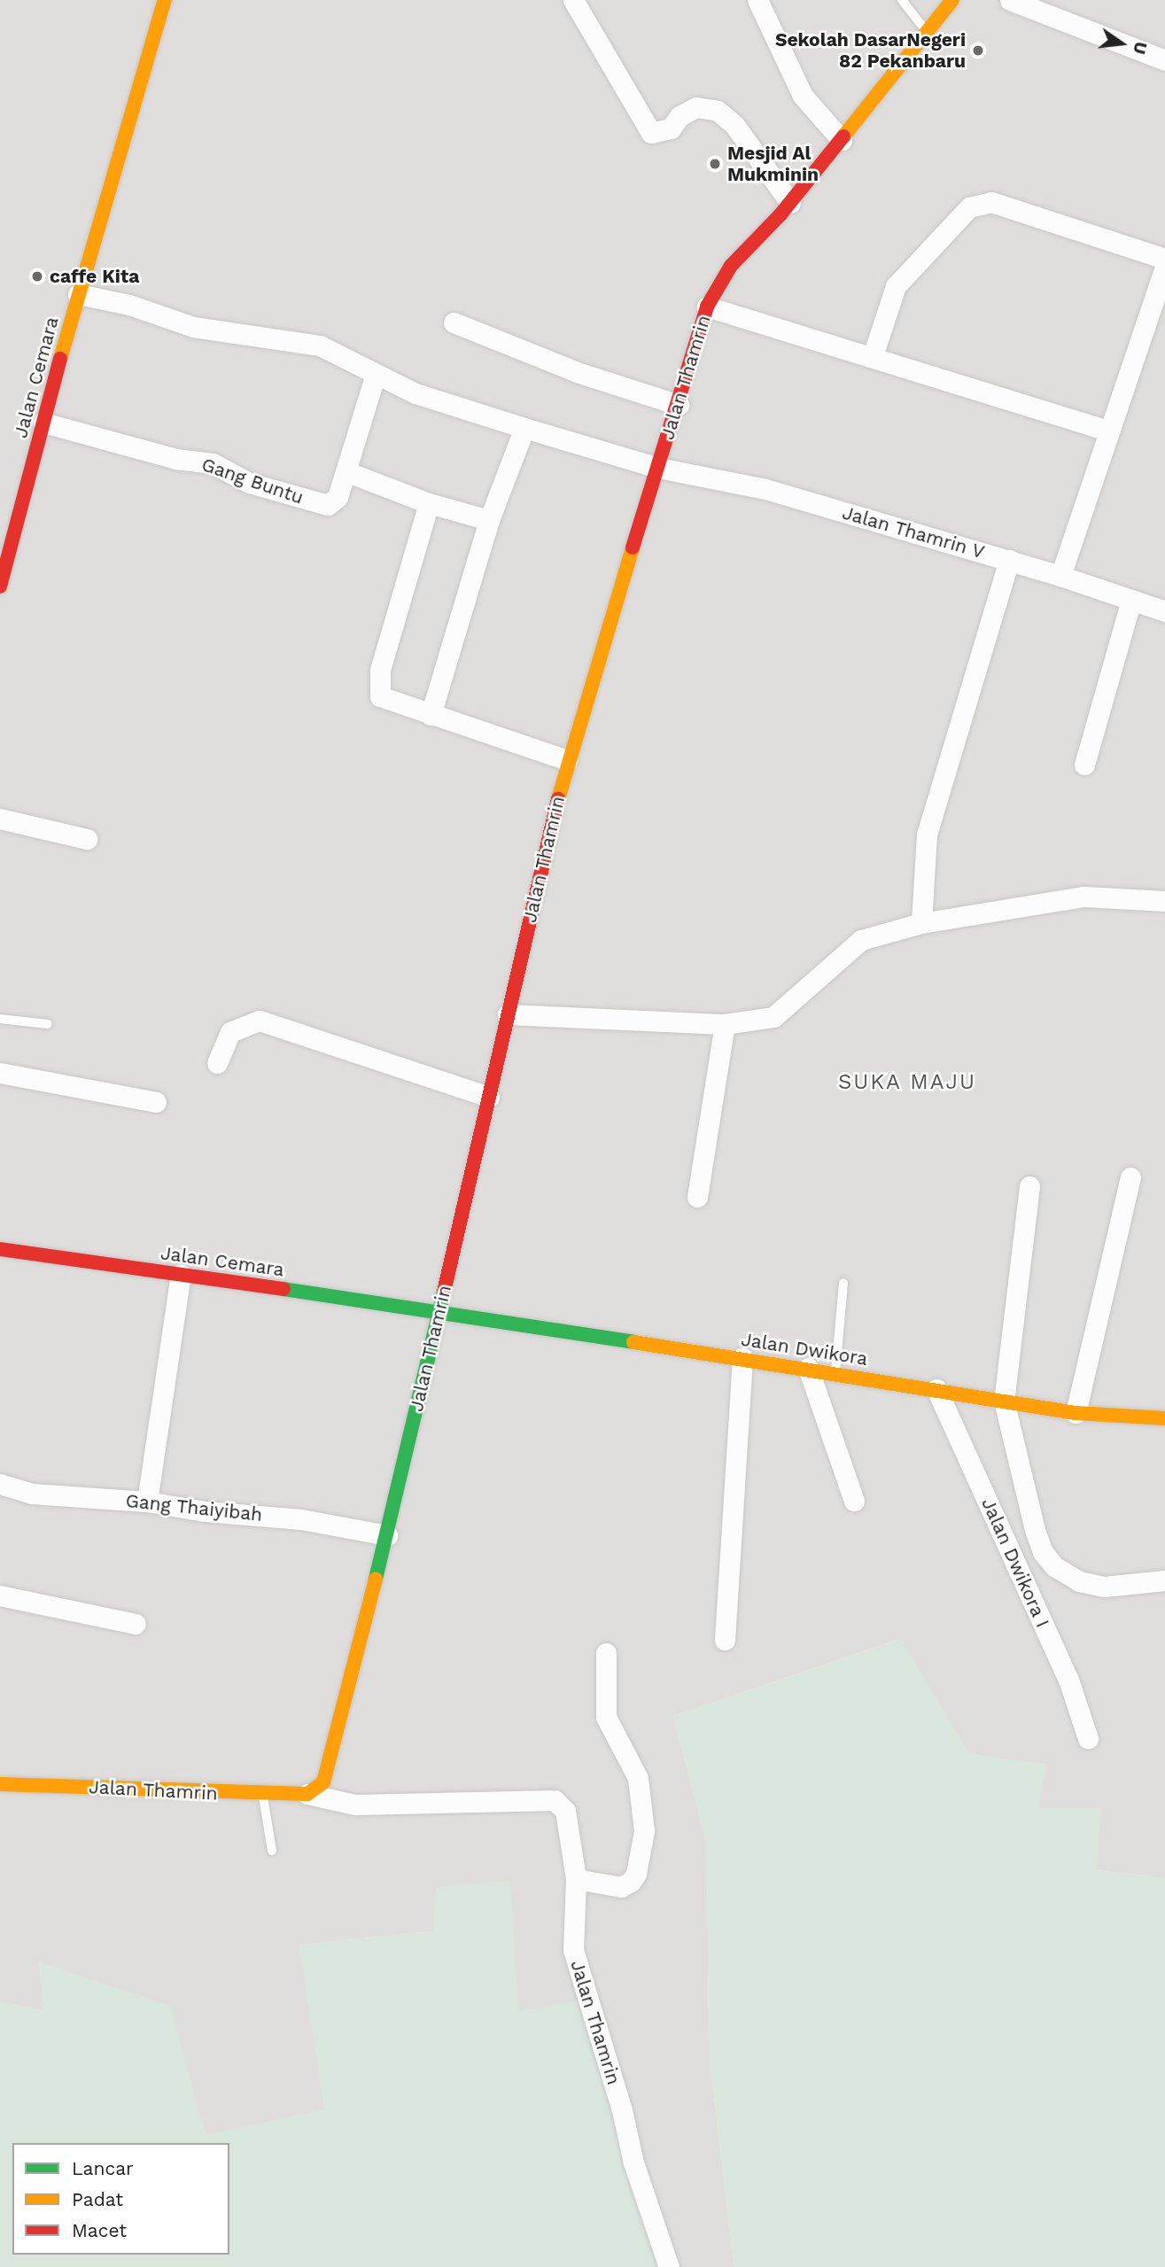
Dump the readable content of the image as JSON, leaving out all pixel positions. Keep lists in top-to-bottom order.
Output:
{
  "streets": {
    "street": [
      "Jalan Cemara",
      "Jalan Thamrin",
      "Gang Buntu",
      "Jalan Thamrin V",
      "Jalan Dwikora",
      "Gang Thaiyibah",
      "Jalan Dwikora I"
    ]
  },
  "crossings": [
    ["Jalan Cemara", "Jalan Thamrin"],
    ["Jalan Cemara", "Gang Buntu"],
    ["Jalan Cemara", "Jalan Thamrin V"],
    ["Jalan Cemara", "Jalan Dwikora"],
    ["Jalan Thamrin", "Jalan Thamrin V"],
    ["Jalan Thamrin", "Jalan Dwikora"],
    ["Jalan Thamrin", "Gang Thaiyibah"],
    ["Gang Buntu", "Jalan Thamrin V"],
    ["Jalan Dwikora", "Jalan Dwikora I"]
  ],
  "districts": ["SUKA MAJU"],
  "places": ["Sekolah DasarNegeri 82 Pekanbaru", "Mesjid Al Mukminin", "caffe Kita"],
  "legend": ["Lancar", "Padat", "Macet"],
  "north": "right"
}
